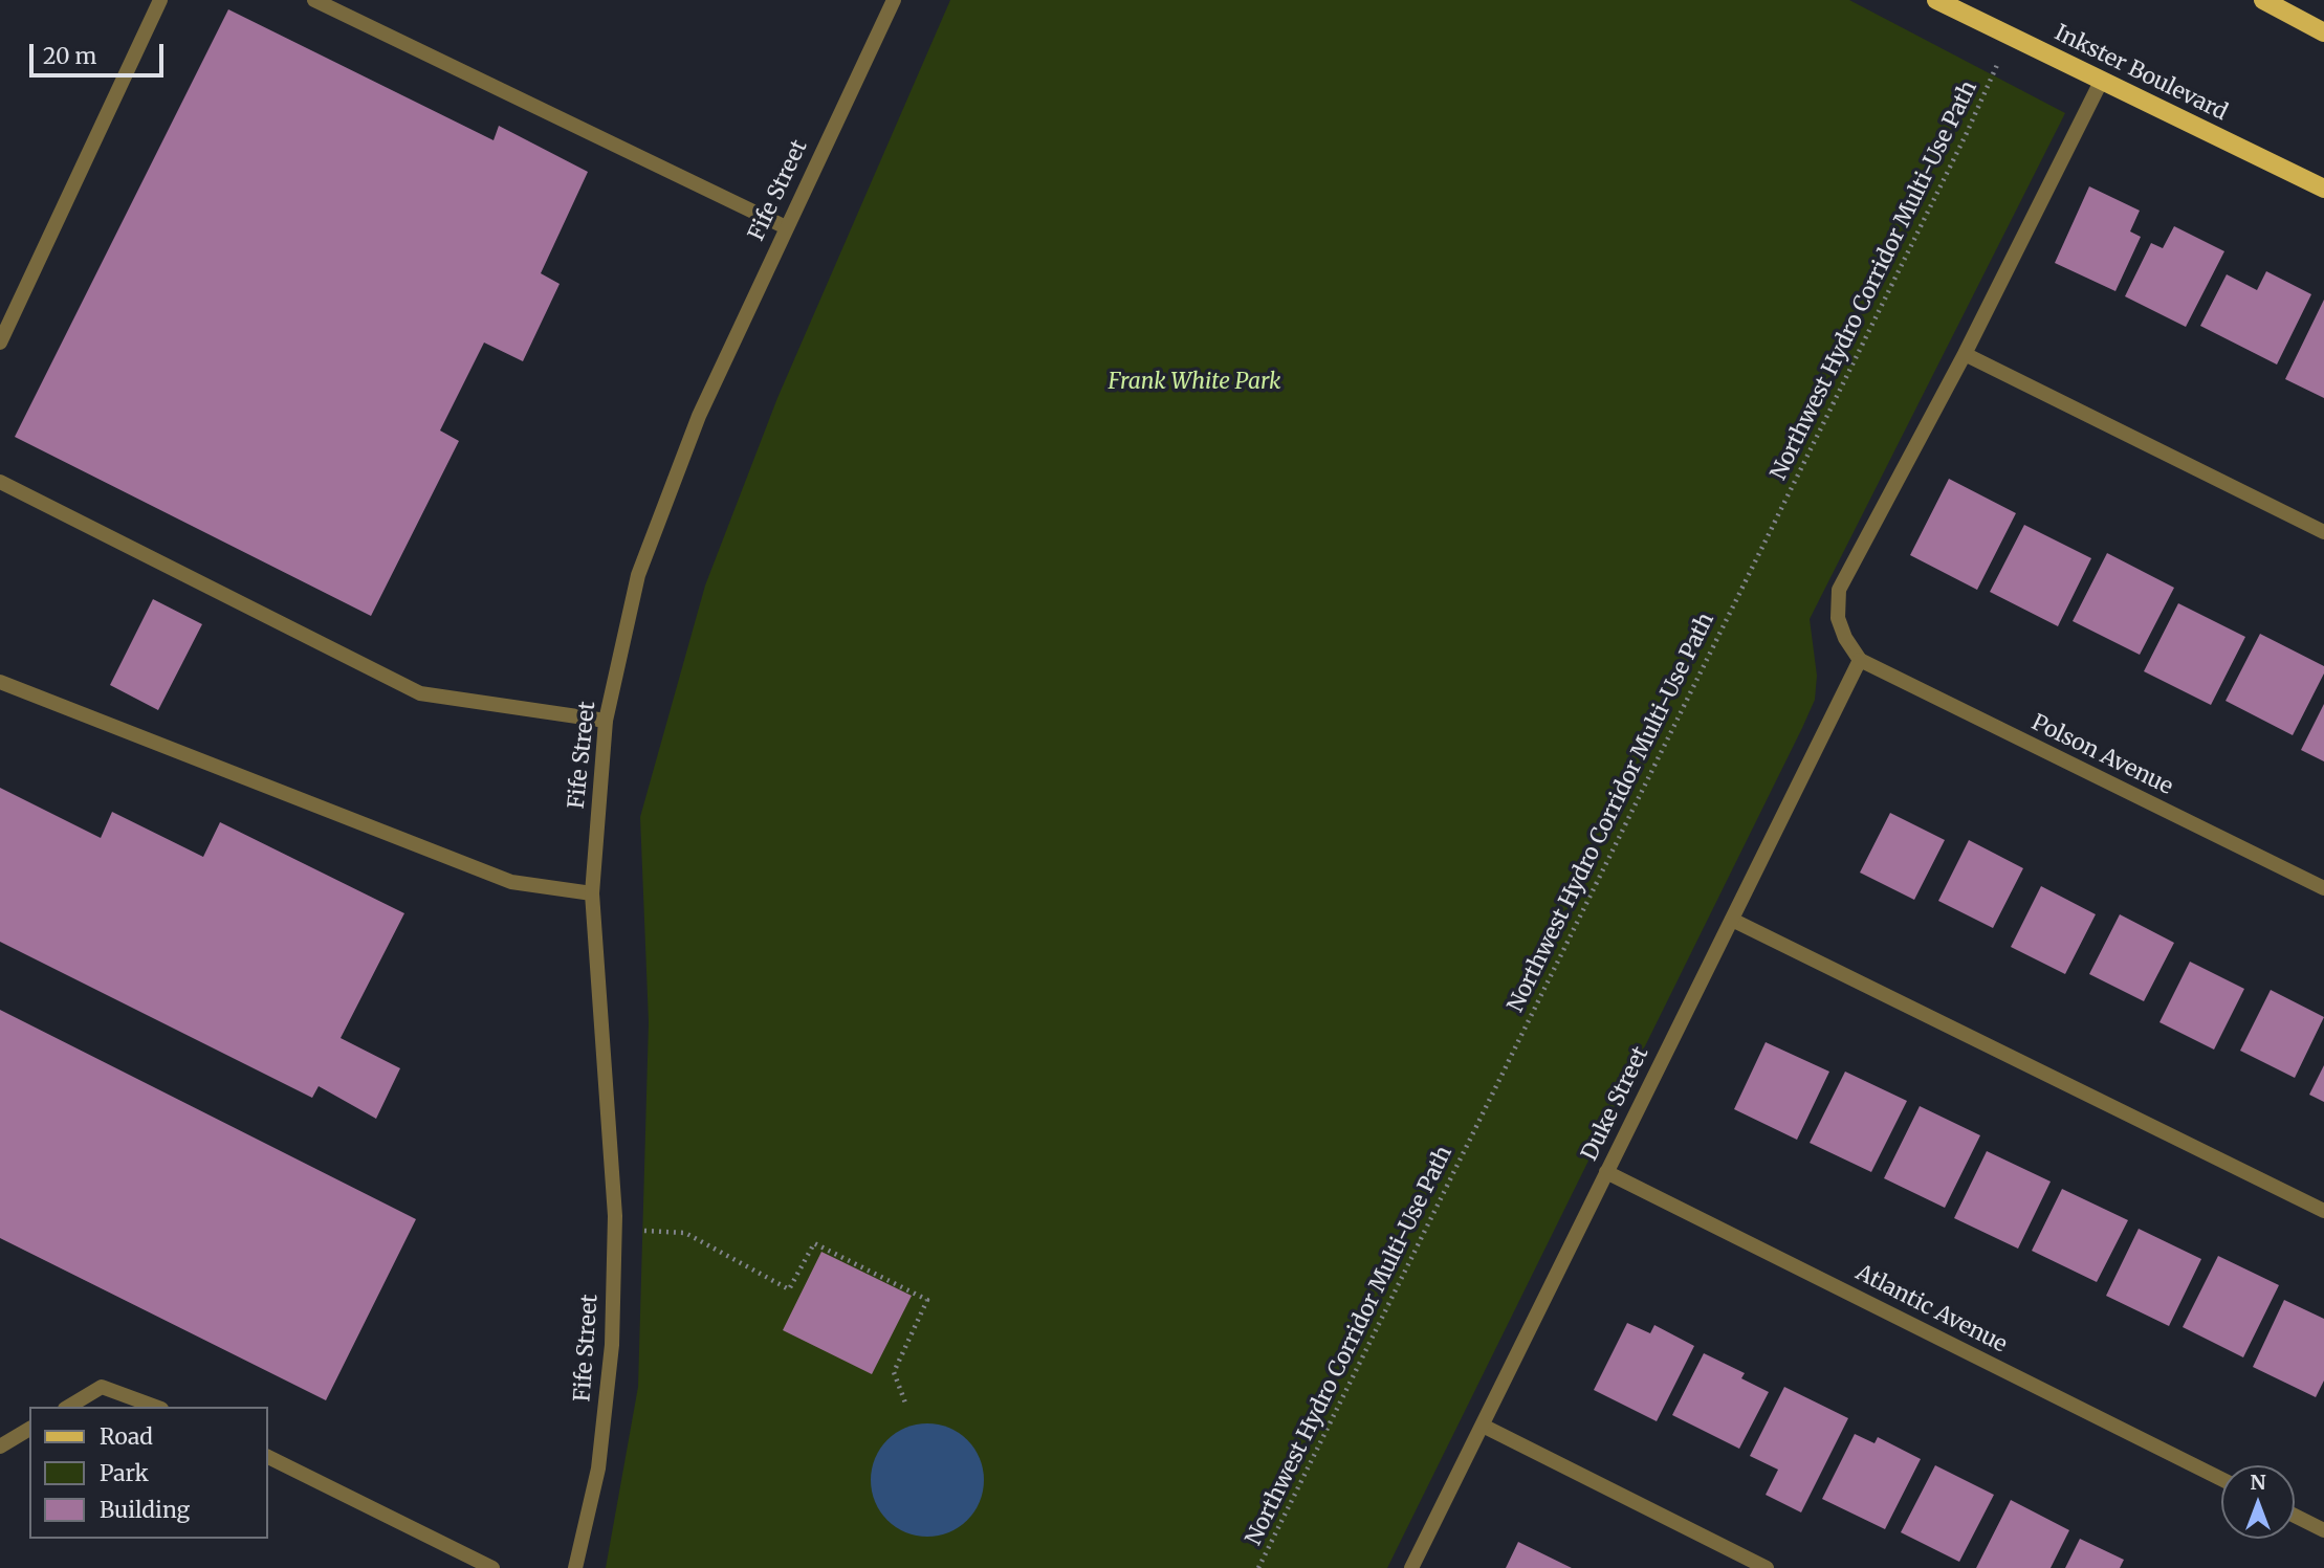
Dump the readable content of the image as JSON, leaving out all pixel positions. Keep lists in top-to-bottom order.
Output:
{
  "streets": {
    "main road": ["Inkster Boulevard"],
    "street": [
      "Fife Street",
      "Polson Avenue",
      "Duke Street",
      "Atlantic Avenue"
    ],
    "path": ["Northwest Hydro Corridor Multi-Use Path"]
  },
  "crossings": [
    ["Polson Avenue", "Duke Street"],
    ["Duke Street", "Atlantic Avenue"]
  ],
  "parks": ["Frank White Park"],
  "legend": ["Road", "Park", "Building"],
  "scale_bar": "20 m",
  "north": "top"
}
